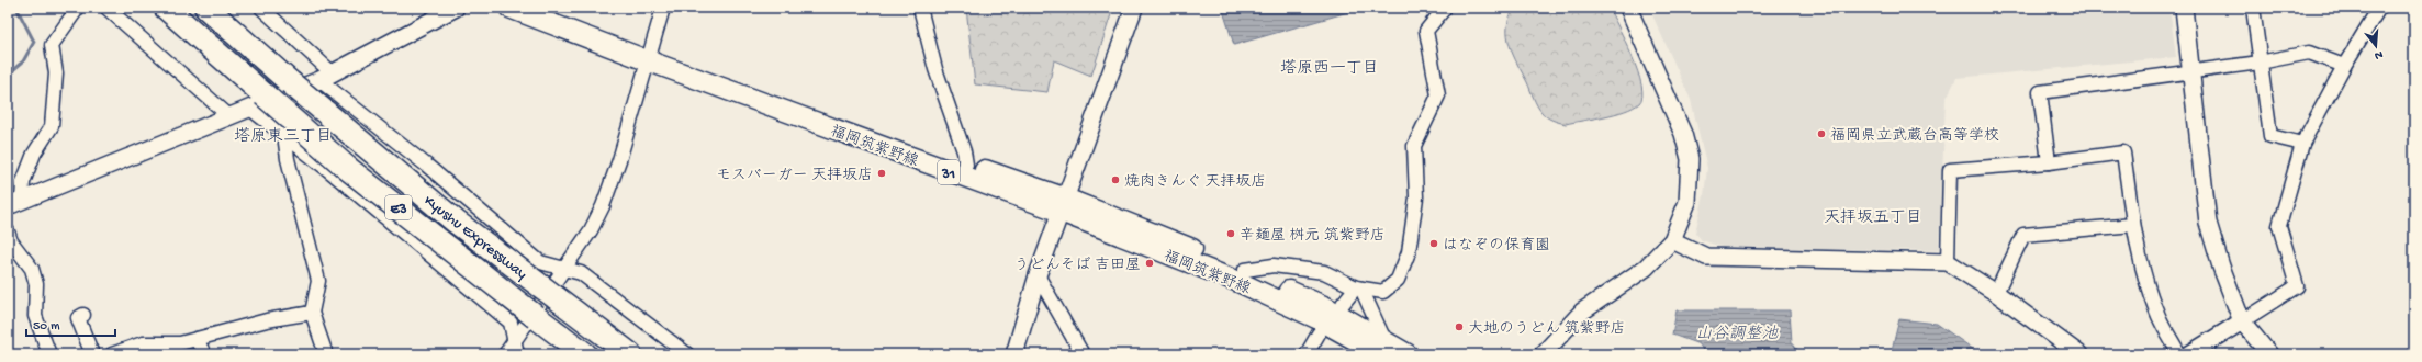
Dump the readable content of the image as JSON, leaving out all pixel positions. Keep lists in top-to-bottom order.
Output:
{
  "streets": {
    "highway": ["E3", "Kyushu Expressway"],
    "main road": ["福岡筑紫野線", "31"]
  },
  "districts": ["塔原西一丁目", "塔原東三丁目", "天拝坂五丁目"],
  "water": ["山谷調整池"],
  "places": [
    "福岡県立武蔵台高等学校",
    "モスバーガー 天拝坂店",
    "焼肉きんぐ 天拝坂店",
    "辛麺屋 桝元 筑紫野店",
    "はなぞの保育園",
    "うどんそば 吉田屋",
    "大地のうどん 筑紫野店"
  ],
  "scale_bar": "50 m",
  "north": "bottom"
}
